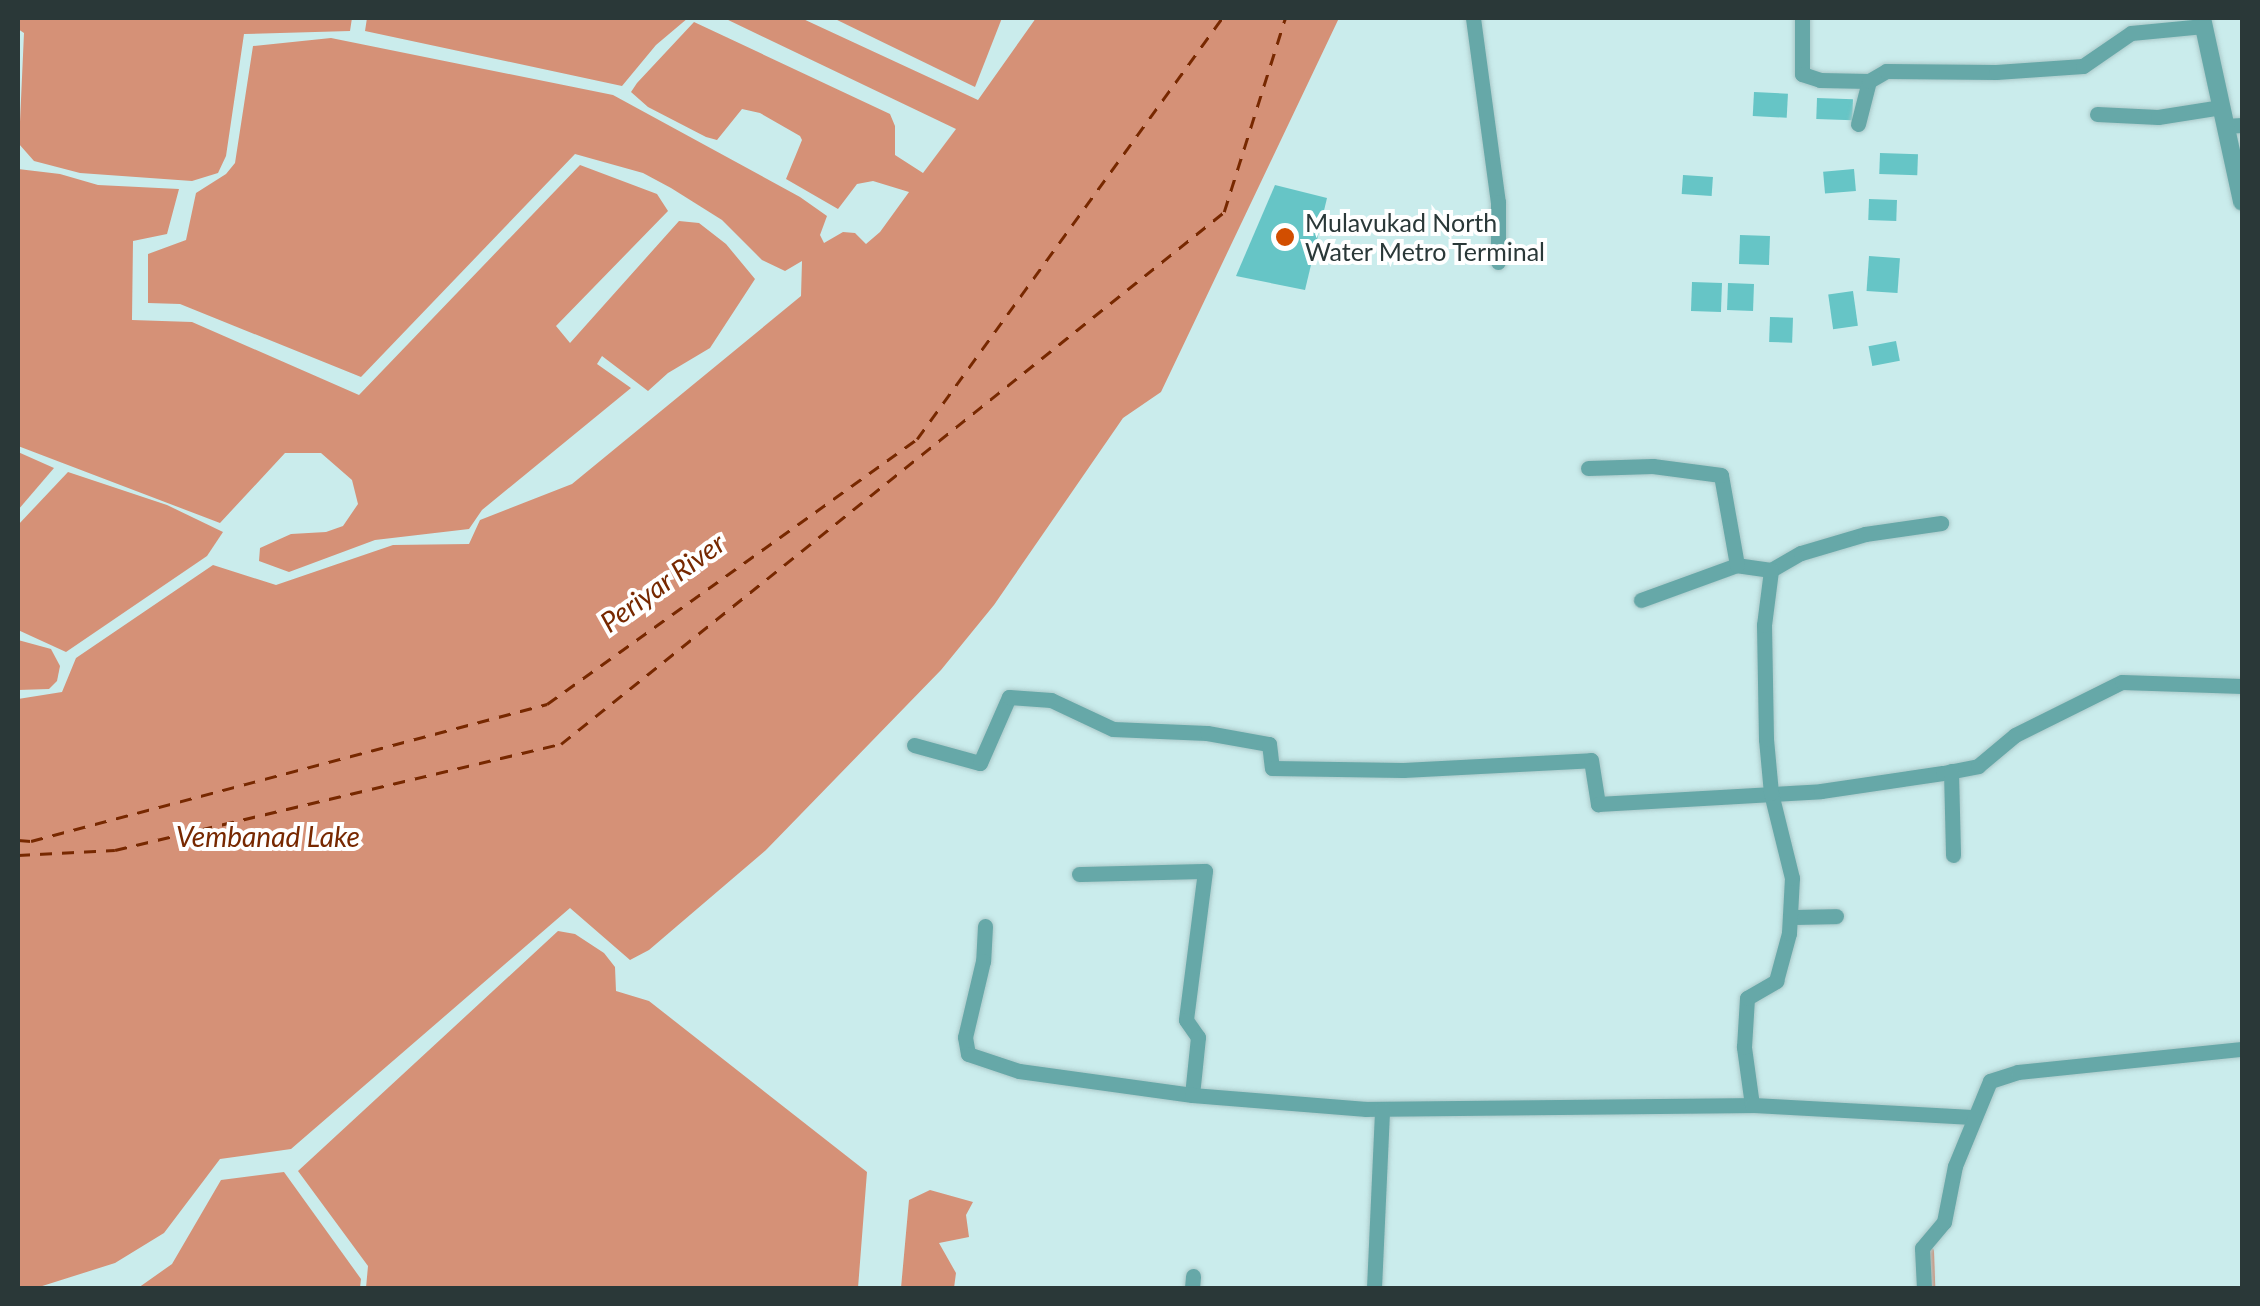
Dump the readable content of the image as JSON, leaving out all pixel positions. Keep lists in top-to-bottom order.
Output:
{
  "water": ["Periyar River", "Vembanad Lake"],
  "places": ["Mulavukad North Water Metro Terminal"]
}
